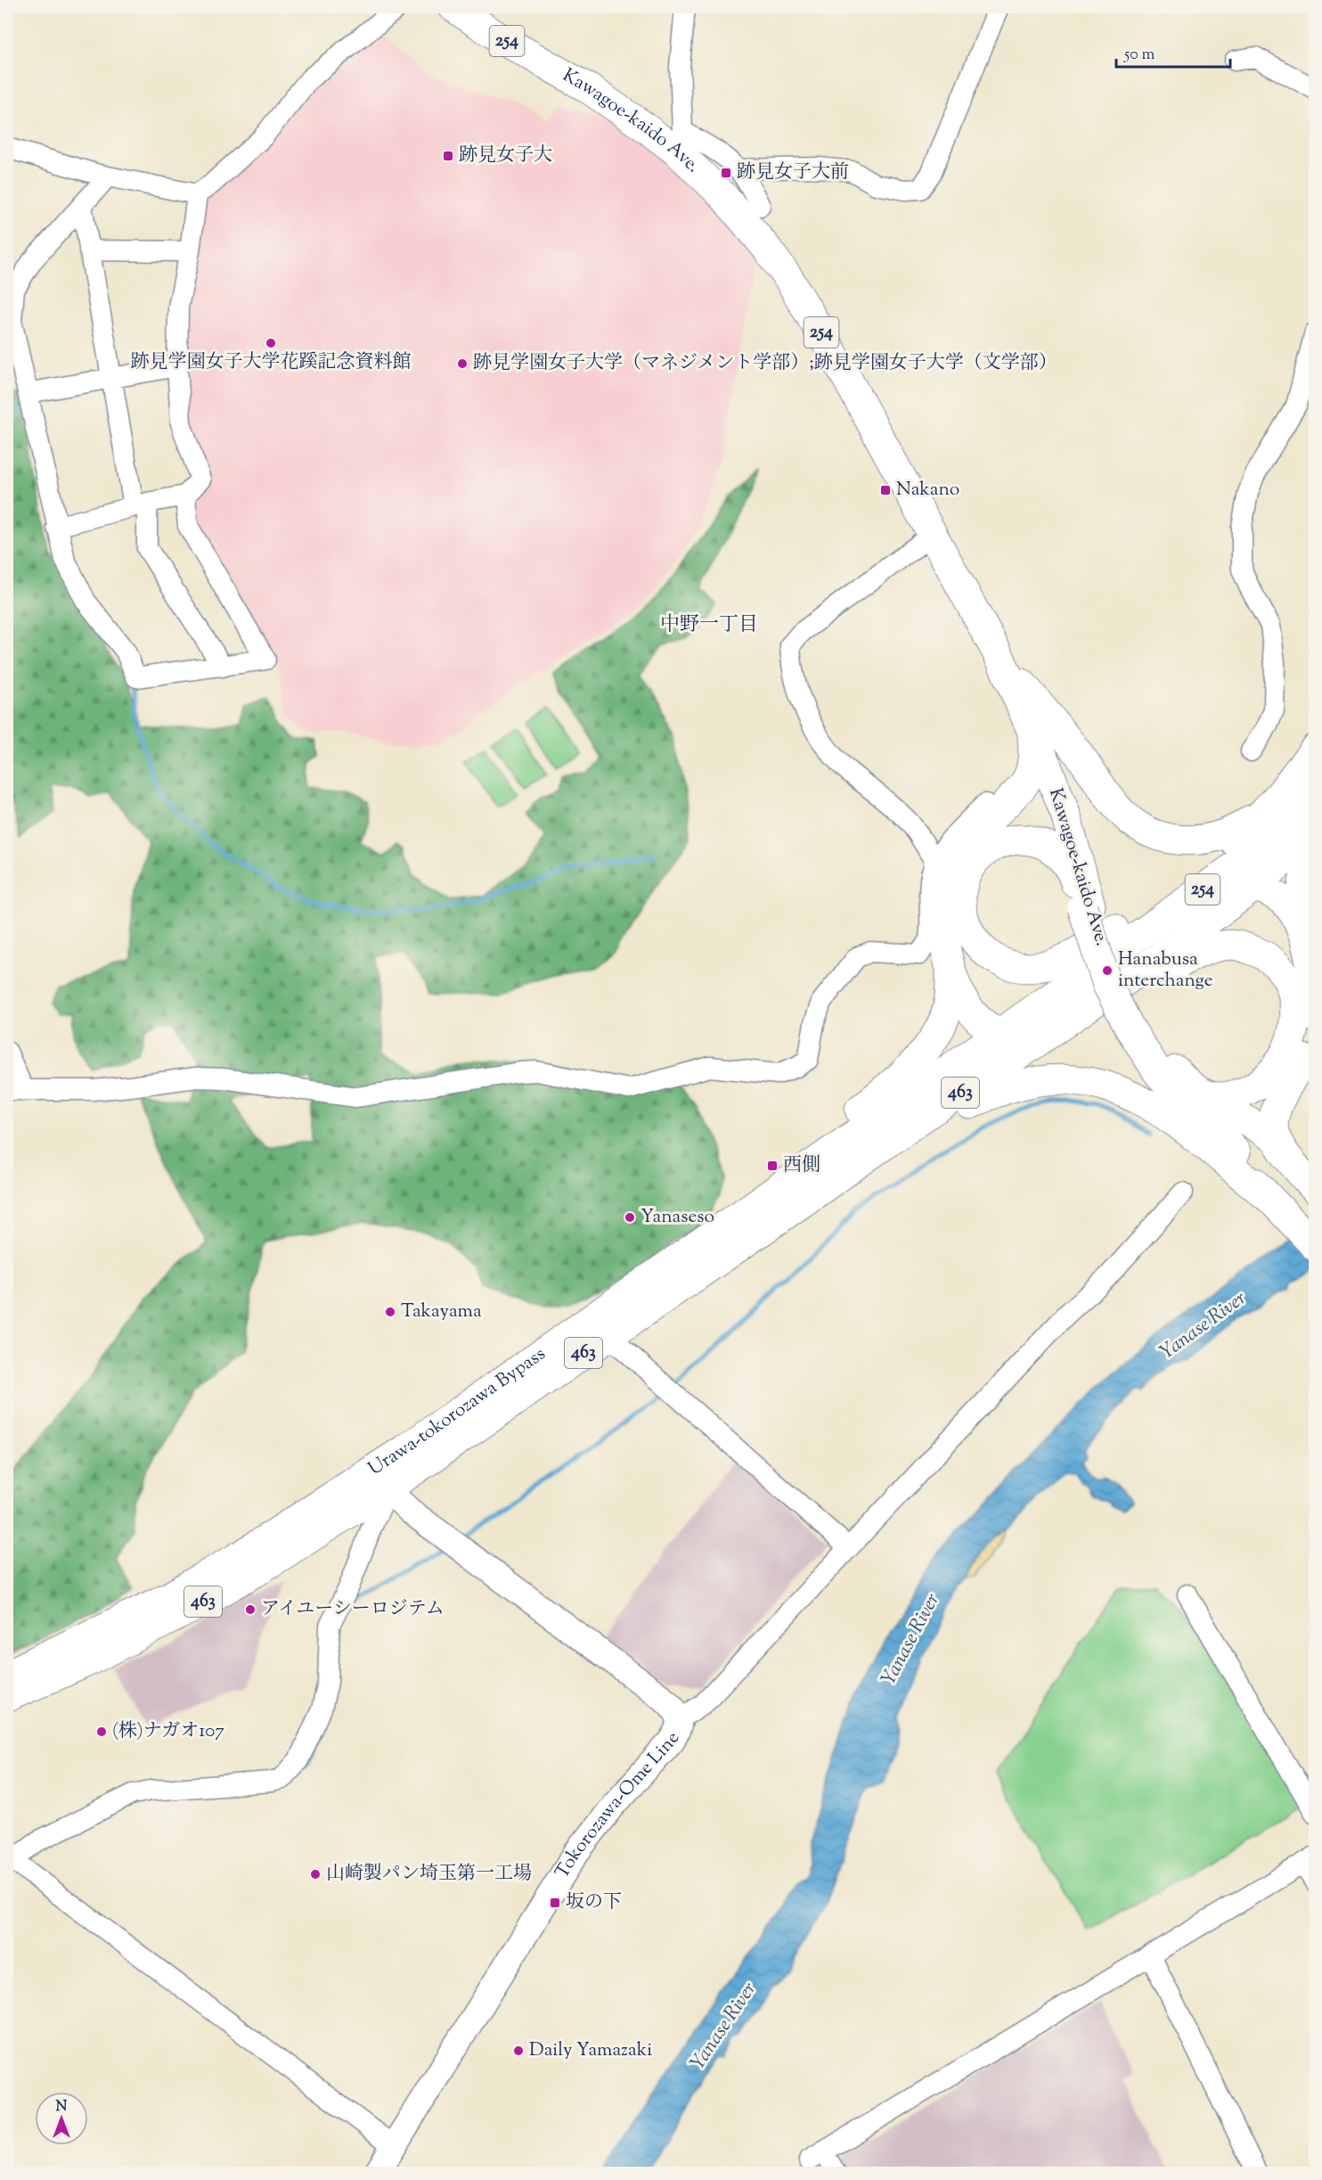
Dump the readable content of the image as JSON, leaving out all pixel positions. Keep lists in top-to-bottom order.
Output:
{
  "streets": {
    "highway": [
      "254",
      "Kawagoe-kaido Ave.",
      "463",
      "Urawa-tokorozawa Bypass"
    ],
    "main road": ["Tokorozawa-Ome Line"]
  },
  "crossings": [
    ["254", "Kawagoe-kaido Ave."],
    ["Urawa-tokorozawa Bypass", "Tokorozawa-Ome Line"]
  ],
  "districts": ["中野一丁目"],
  "water": ["Yanase River"],
  "places": {
    "transit": [
      "跡見女子大",
      "跡見女子大前",
      "Nakano",
      "西側",
      "坂の下"
    ],
    "other": [
      "跡見学園女子大学花蹊記念資料館",
      "跡見学園女子大学（マネジメント学部）;跡見学園女子大学（文学部）",
      "Hanabusa interchange",
      "Yanaseso",
      "Takayama",
      "アイユーシーロジテム",
      "(株)ナガオ107",
      "山崎製パン埼玉第一工場",
      "Daily Yamazaki"
    ]
  },
  "scale_bar": "50 m",
  "north": "top"
}
